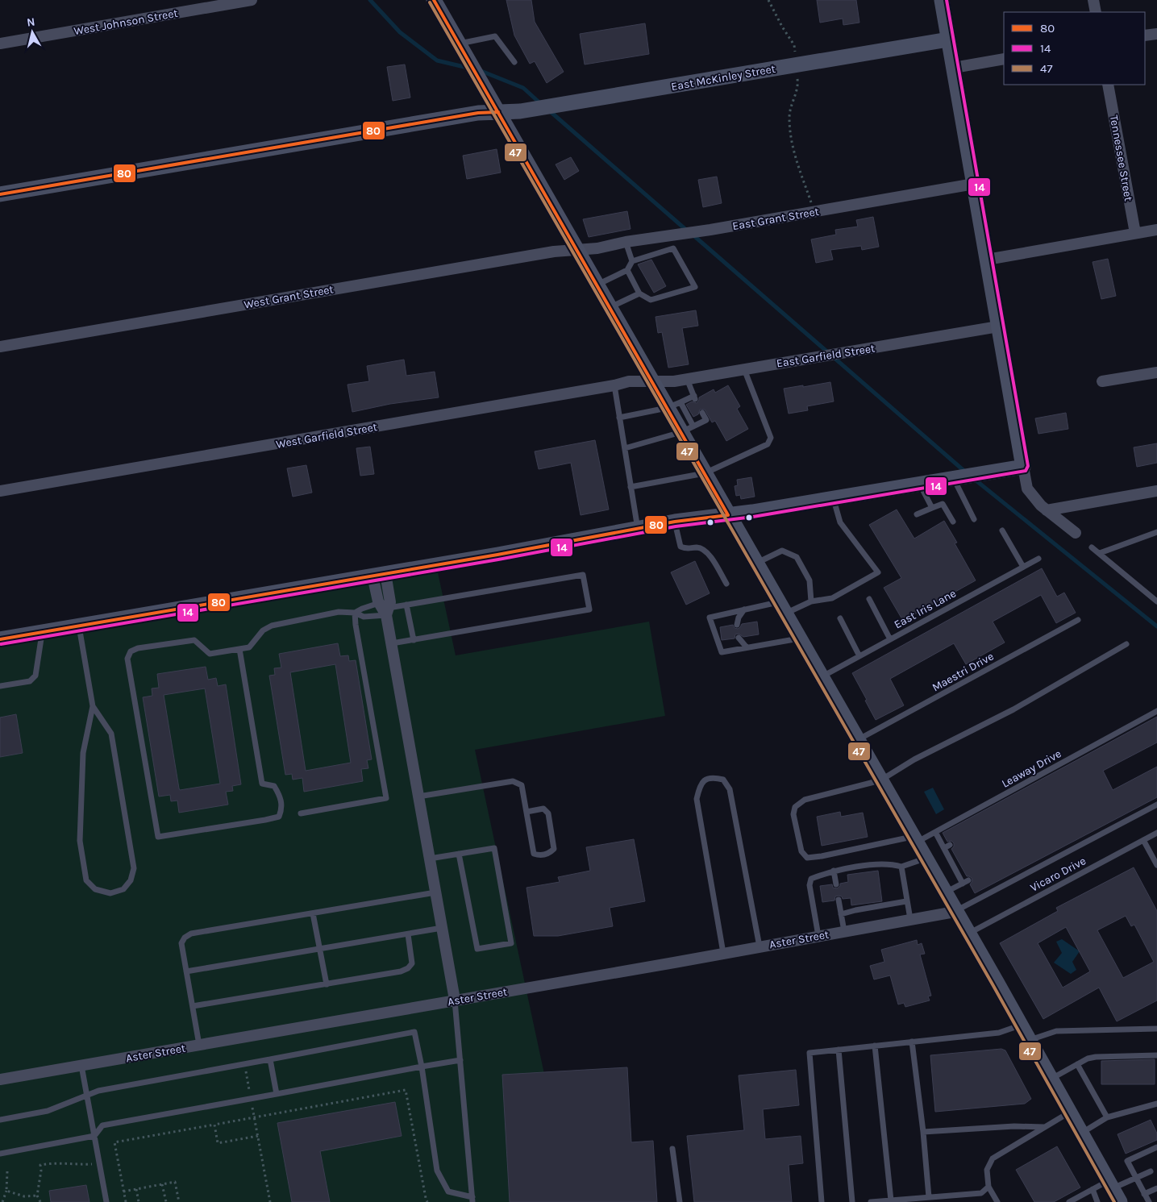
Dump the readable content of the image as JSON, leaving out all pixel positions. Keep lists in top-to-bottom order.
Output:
{
  "streets": {
    "street": [
      "West Johnson Street",
      "East McKinley Street",
      "Tennessee Street",
      "East Grant Street",
      "West Grant Street",
      "East Garfield Street",
      "West Garfield Street",
      "Aster Street"
    ],
    "lane": [
      "East Iris Lane",
      "Maestri Drive",
      "Leaway Drive",
      "Vicaro Drive"
    ]
  },
  "crossings": [
    ["East Grant Street", "West Grant Street"],
    ["East Garfield Street", "West Garfield Street"]
  ],
  "lines": ["transit line 80", "transit line 14", "transit line 47"],
  "legend": ["80", "14", "47"],
  "north": "top"
}
